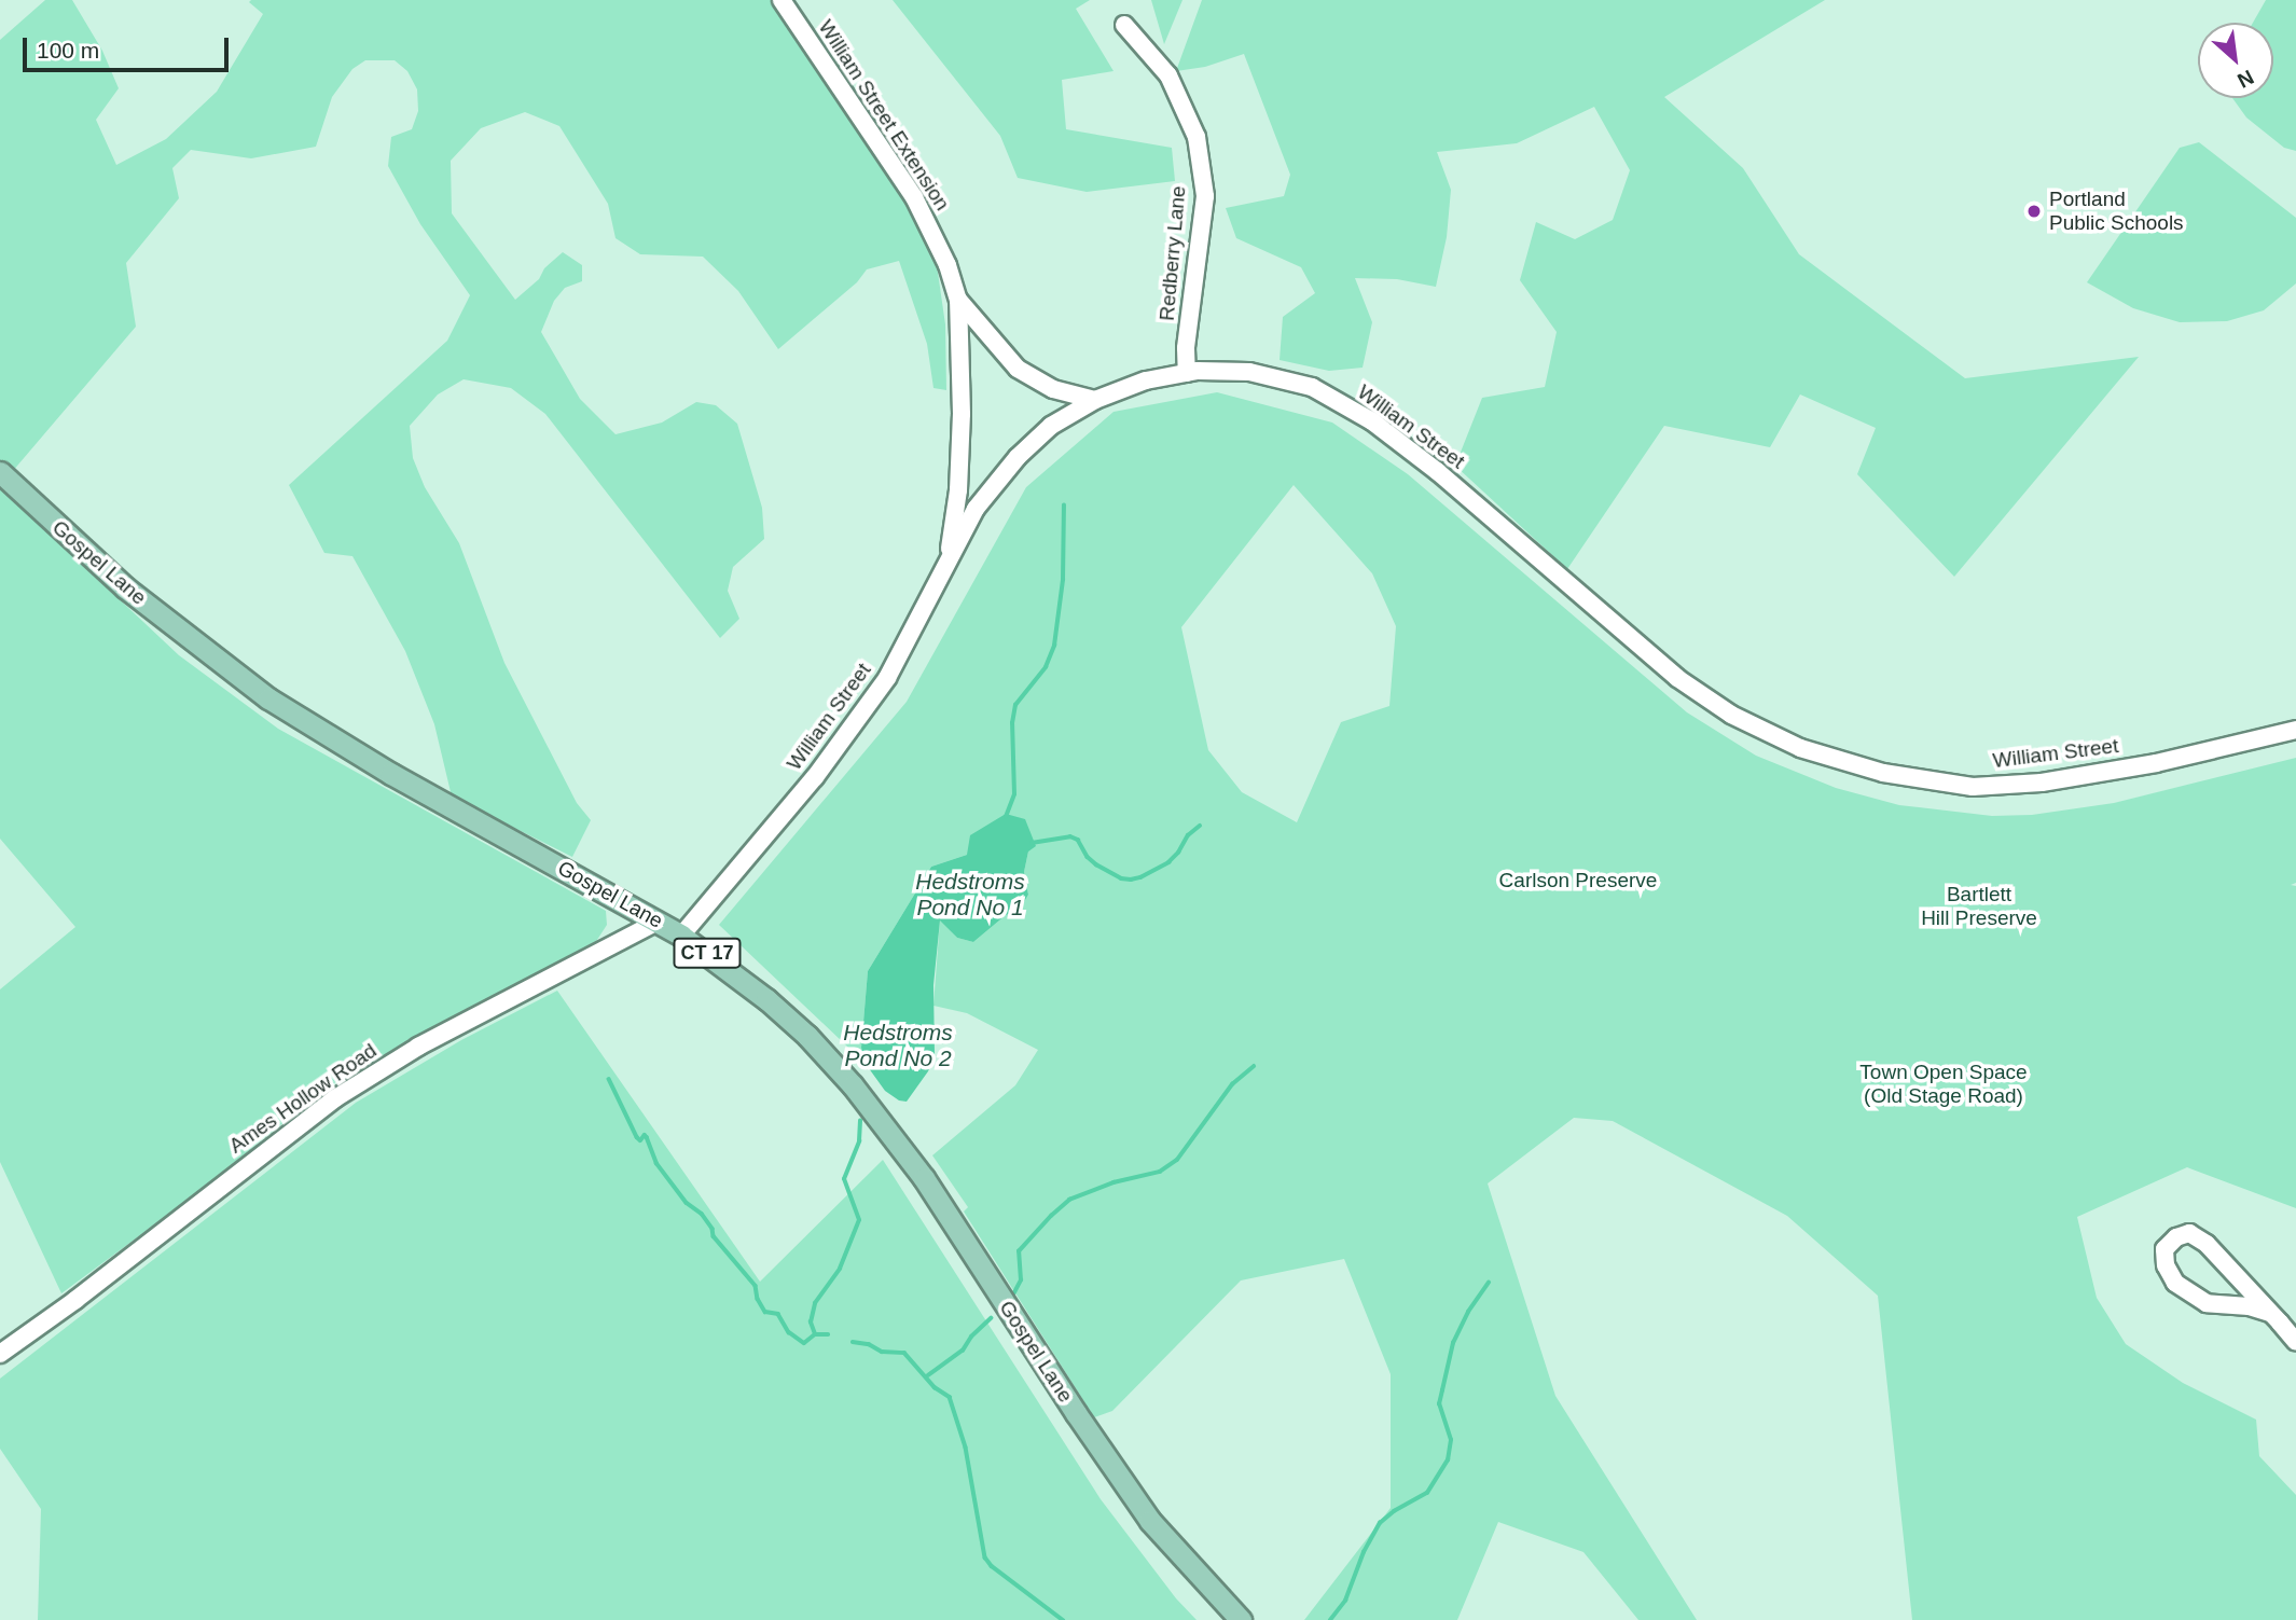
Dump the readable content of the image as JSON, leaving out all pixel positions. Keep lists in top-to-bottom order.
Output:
{
  "streets": {
    "main road": ["Gospel Lane", "CT 17"],
    "street": [
      "William Street Extension",
      "Redberry Lane",
      "William Street",
      "Ames Hollow Road"
    ]
  },
  "crossings": [
    ["William Street Extension", "William Street"],
    ["Redberry Lane", "William Street"],
    ["William Street", "Gospel Lane"],
    ["Gospel Lane", "Ames Hollow Road"]
  ],
  "water": ["Hedstroms Pond No 1", "Hedstroms Pond No 2"],
  "parks": ["Carlson Preserve", "Bartlett Hill Preserve", "Town Open Space (Old Stage Road)"],
  "places": ["Portland Public Schools"],
  "scale_bar": "100 m",
  "north": "bottom right"
}
